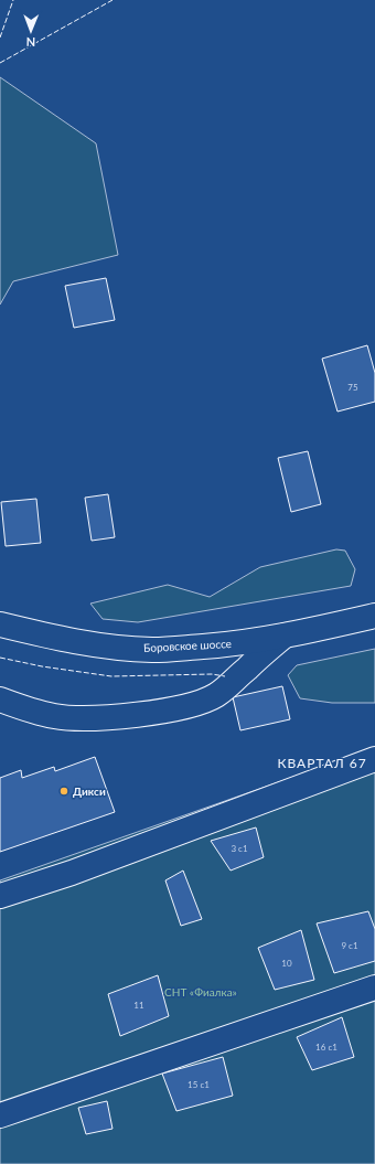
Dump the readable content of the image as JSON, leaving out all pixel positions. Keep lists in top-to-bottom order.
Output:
{
  "streets": {
    "street": ["Боровское шоссе"]
  },
  "districts": ["КВАРТАЛ 67"],
  "parks": ["СНТ «Фиалка»"],
  "places": ["Дикси"],
  "house_numbers": [
    "75",
    "3 с1",
    "9 с1",
    "10",
    "11",
    "16 с1",
    "15 с1"
  ],
  "north": "bottom"
}
